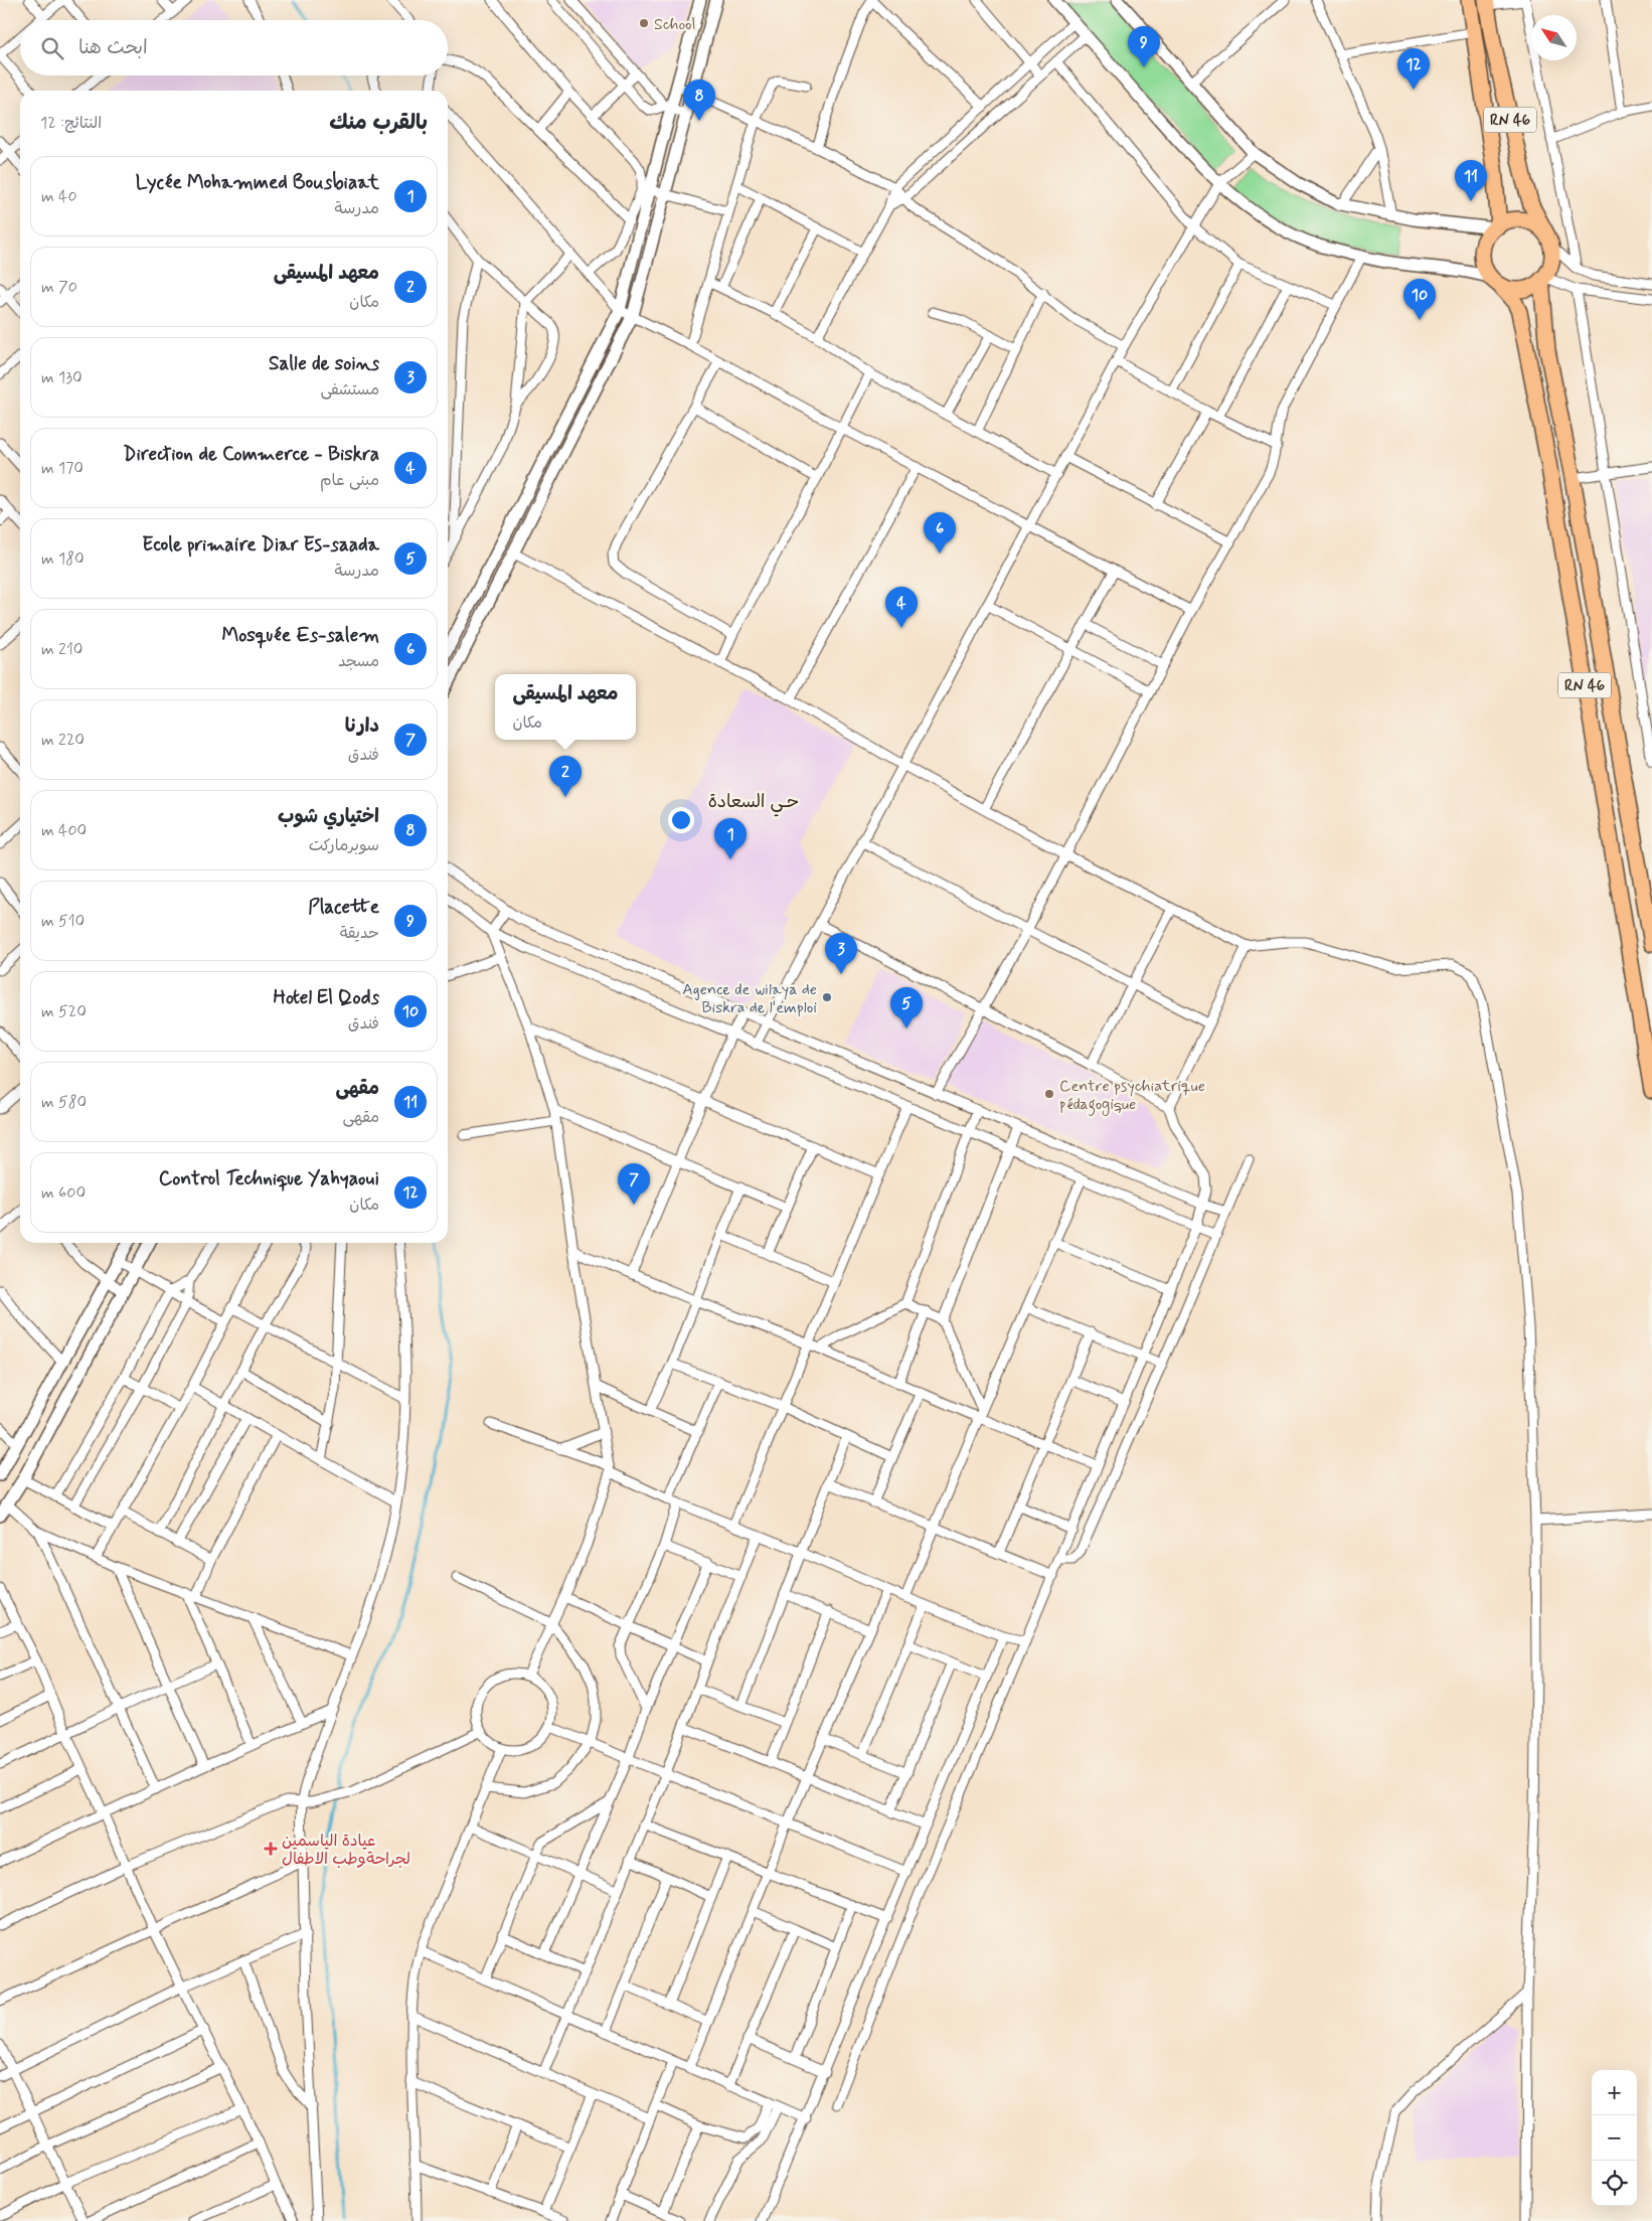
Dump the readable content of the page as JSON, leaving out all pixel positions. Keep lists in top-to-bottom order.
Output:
{
  "streets": {
    "main road": ["RN 46"]
  },
  "districts": ["حـي السعادة"],
  "places": {
    "other": ["School", "Agence de wilaya de Biskra de l'emploi", "Centre psychiatrique pédagogique"],
    "health": ["عيادة الياسمين لجراحةوطب الاطفال"]
  },
  "north": "top left",
  "page": {
    "search": "ابحث هنا",
    "pins": [
      "9",
      "12",
      "8",
      "11",
      "10",
      "6",
      "4",
      "2",
      "1",
      "3",
      "5",
      "7"
    ],
    "heading": ["بالقرب منك", "النتائج: 12"],
    "list": [
      {
        "mark": "1",
        "name": "Lycée Mohammed Bousbiaat",
        "note": "مدرسة",
        "value": "40 m"
      },
      {
        "mark": "2",
        "name": "معهد المسيقى",
        "note": "مكان",
        "value": "70 m"
      },
      {
        "mark": "3",
        "name": "Salle de soins",
        "note": "مستشفى",
        "value": "130 m"
      },
      {
        "mark": "4",
        "name": "Direction de Commerce - Biskra",
        "note": "مبنى عام",
        "value": "170 m"
      },
      {
        "mark": "5",
        "name": "Ecole primaire Diar Es-saada",
        "note": "مدرسة",
        "value": "180 m"
      },
      {
        "mark": "6",
        "name": "Mosquée Es-salem",
        "note": "مسجد",
        "value": "210 m"
      },
      {
        "mark": "7",
        "name": "دارنا",
        "note": "فندق",
        "value": "220 m"
      },
      {
        "mark": "8",
        "name": "اختياري شوب",
        "note": "سوبرماركت",
        "value": "400 m"
      },
      {
        "mark": "9",
        "name": "Placette",
        "note": "حديقة",
        "value": "510 m"
      },
      {
        "mark": "10",
        "name": "Hotel El Qods",
        "note": "فندق",
        "value": "520 m"
      },
      {
        "mark": "11",
        "name": "مقهى",
        "note": "مقهى",
        "value": "580 m"
      },
      {
        "mark": "12",
        "name": "Control Technique Yahyaoui",
        "note": "مكان",
        "value": "600 m"
      }
    ],
    "popup": ["معهد المسيقى", "مكان"],
    "map_buttons": ["+", "−"]
  }
}
